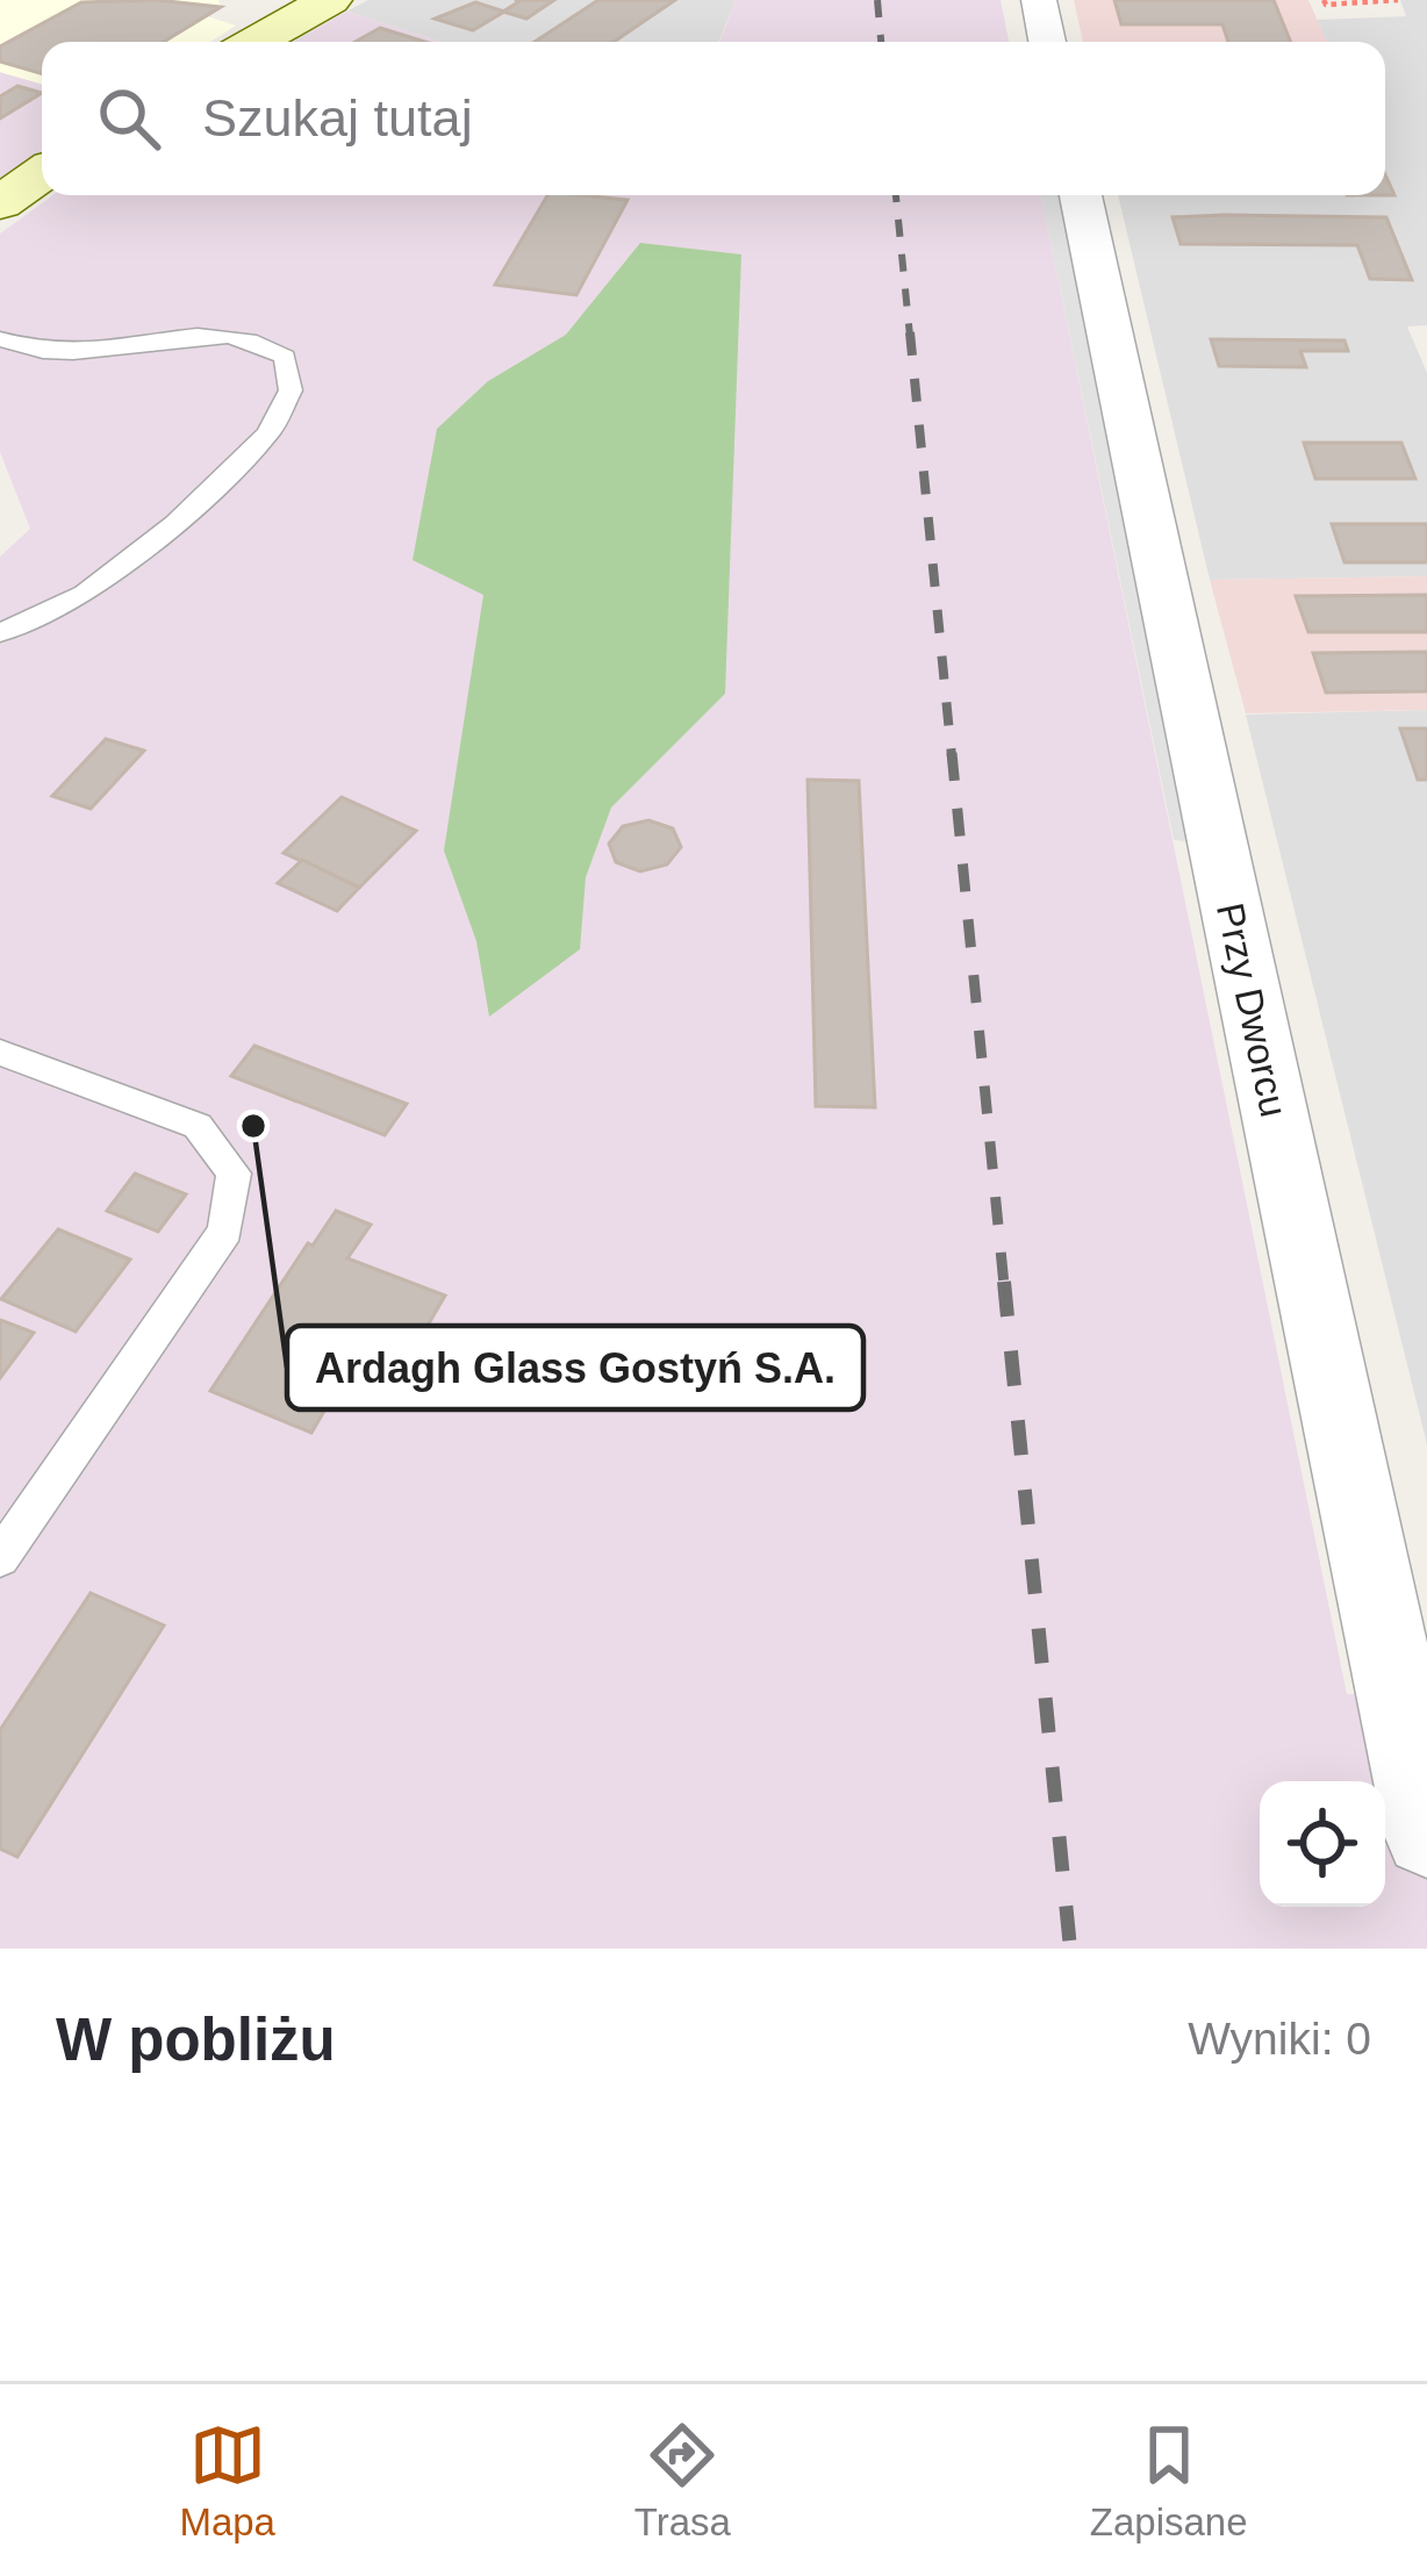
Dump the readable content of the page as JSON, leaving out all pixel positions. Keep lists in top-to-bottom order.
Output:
{
  "streets": {
    "street": ["Przy Dworcu"]
  },
  "places": ["Ardagh Glass Gostyń S.A."],
  "page": {
    "search": "Szukaj tutaj",
    "heading": ["W pobliżu", "Wyniki: 0"],
    "nav": ["Mapa", "Trasa", "Zapisane"]
  }
}
